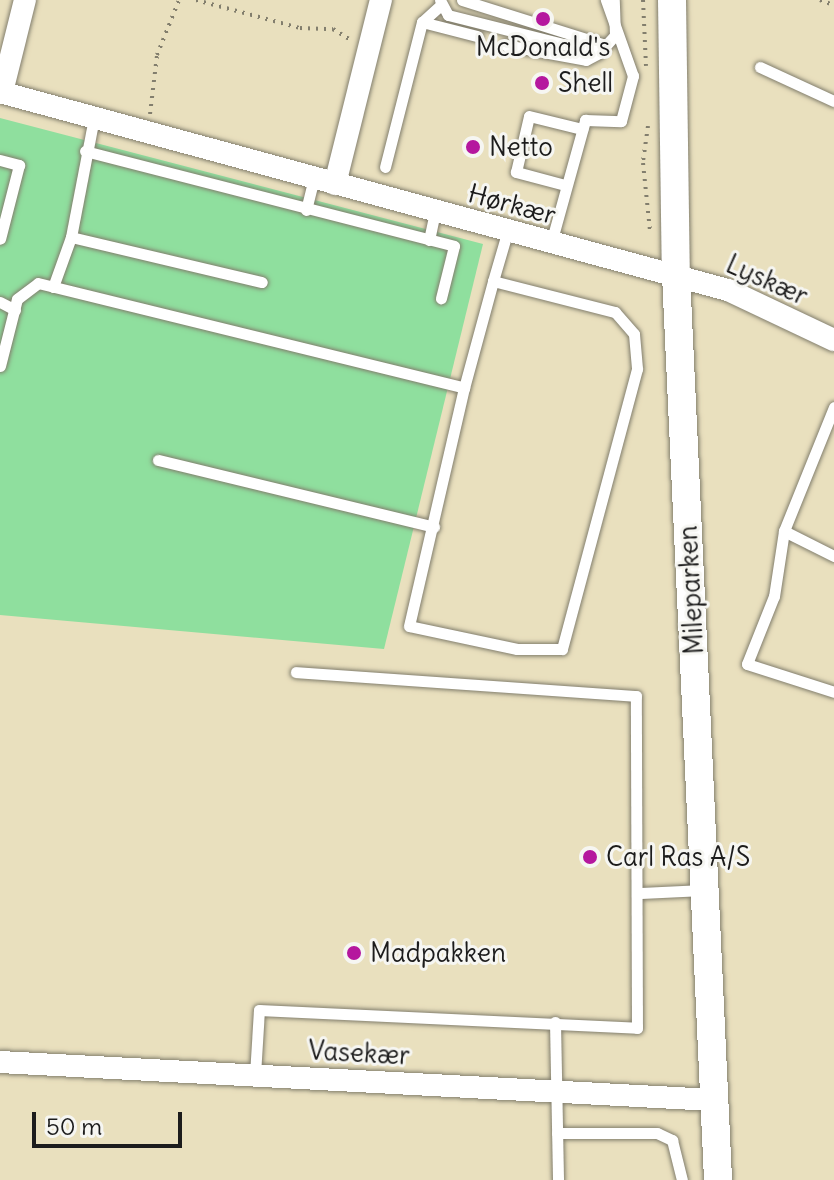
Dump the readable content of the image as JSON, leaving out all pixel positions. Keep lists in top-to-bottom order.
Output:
{
  "streets": {
    "street": [
      "Hørkær",
      "Lyskær",
      "Mileparken",
      "Vasekær"
    ]
  },
  "crossings": [
    ["Hørkær", "Lyskær"],
    ["Hørkær", "Mileparken"],
    ["Lyskær", "Mileparken"],
    ["Mileparken", "Vasekær"]
  ],
  "places": [
    "McDonald's",
    "Shell",
    "Netto",
    "Carl Ras A/S",
    "Madpakken"
  ],
  "scale_bar": "50 m"
}
